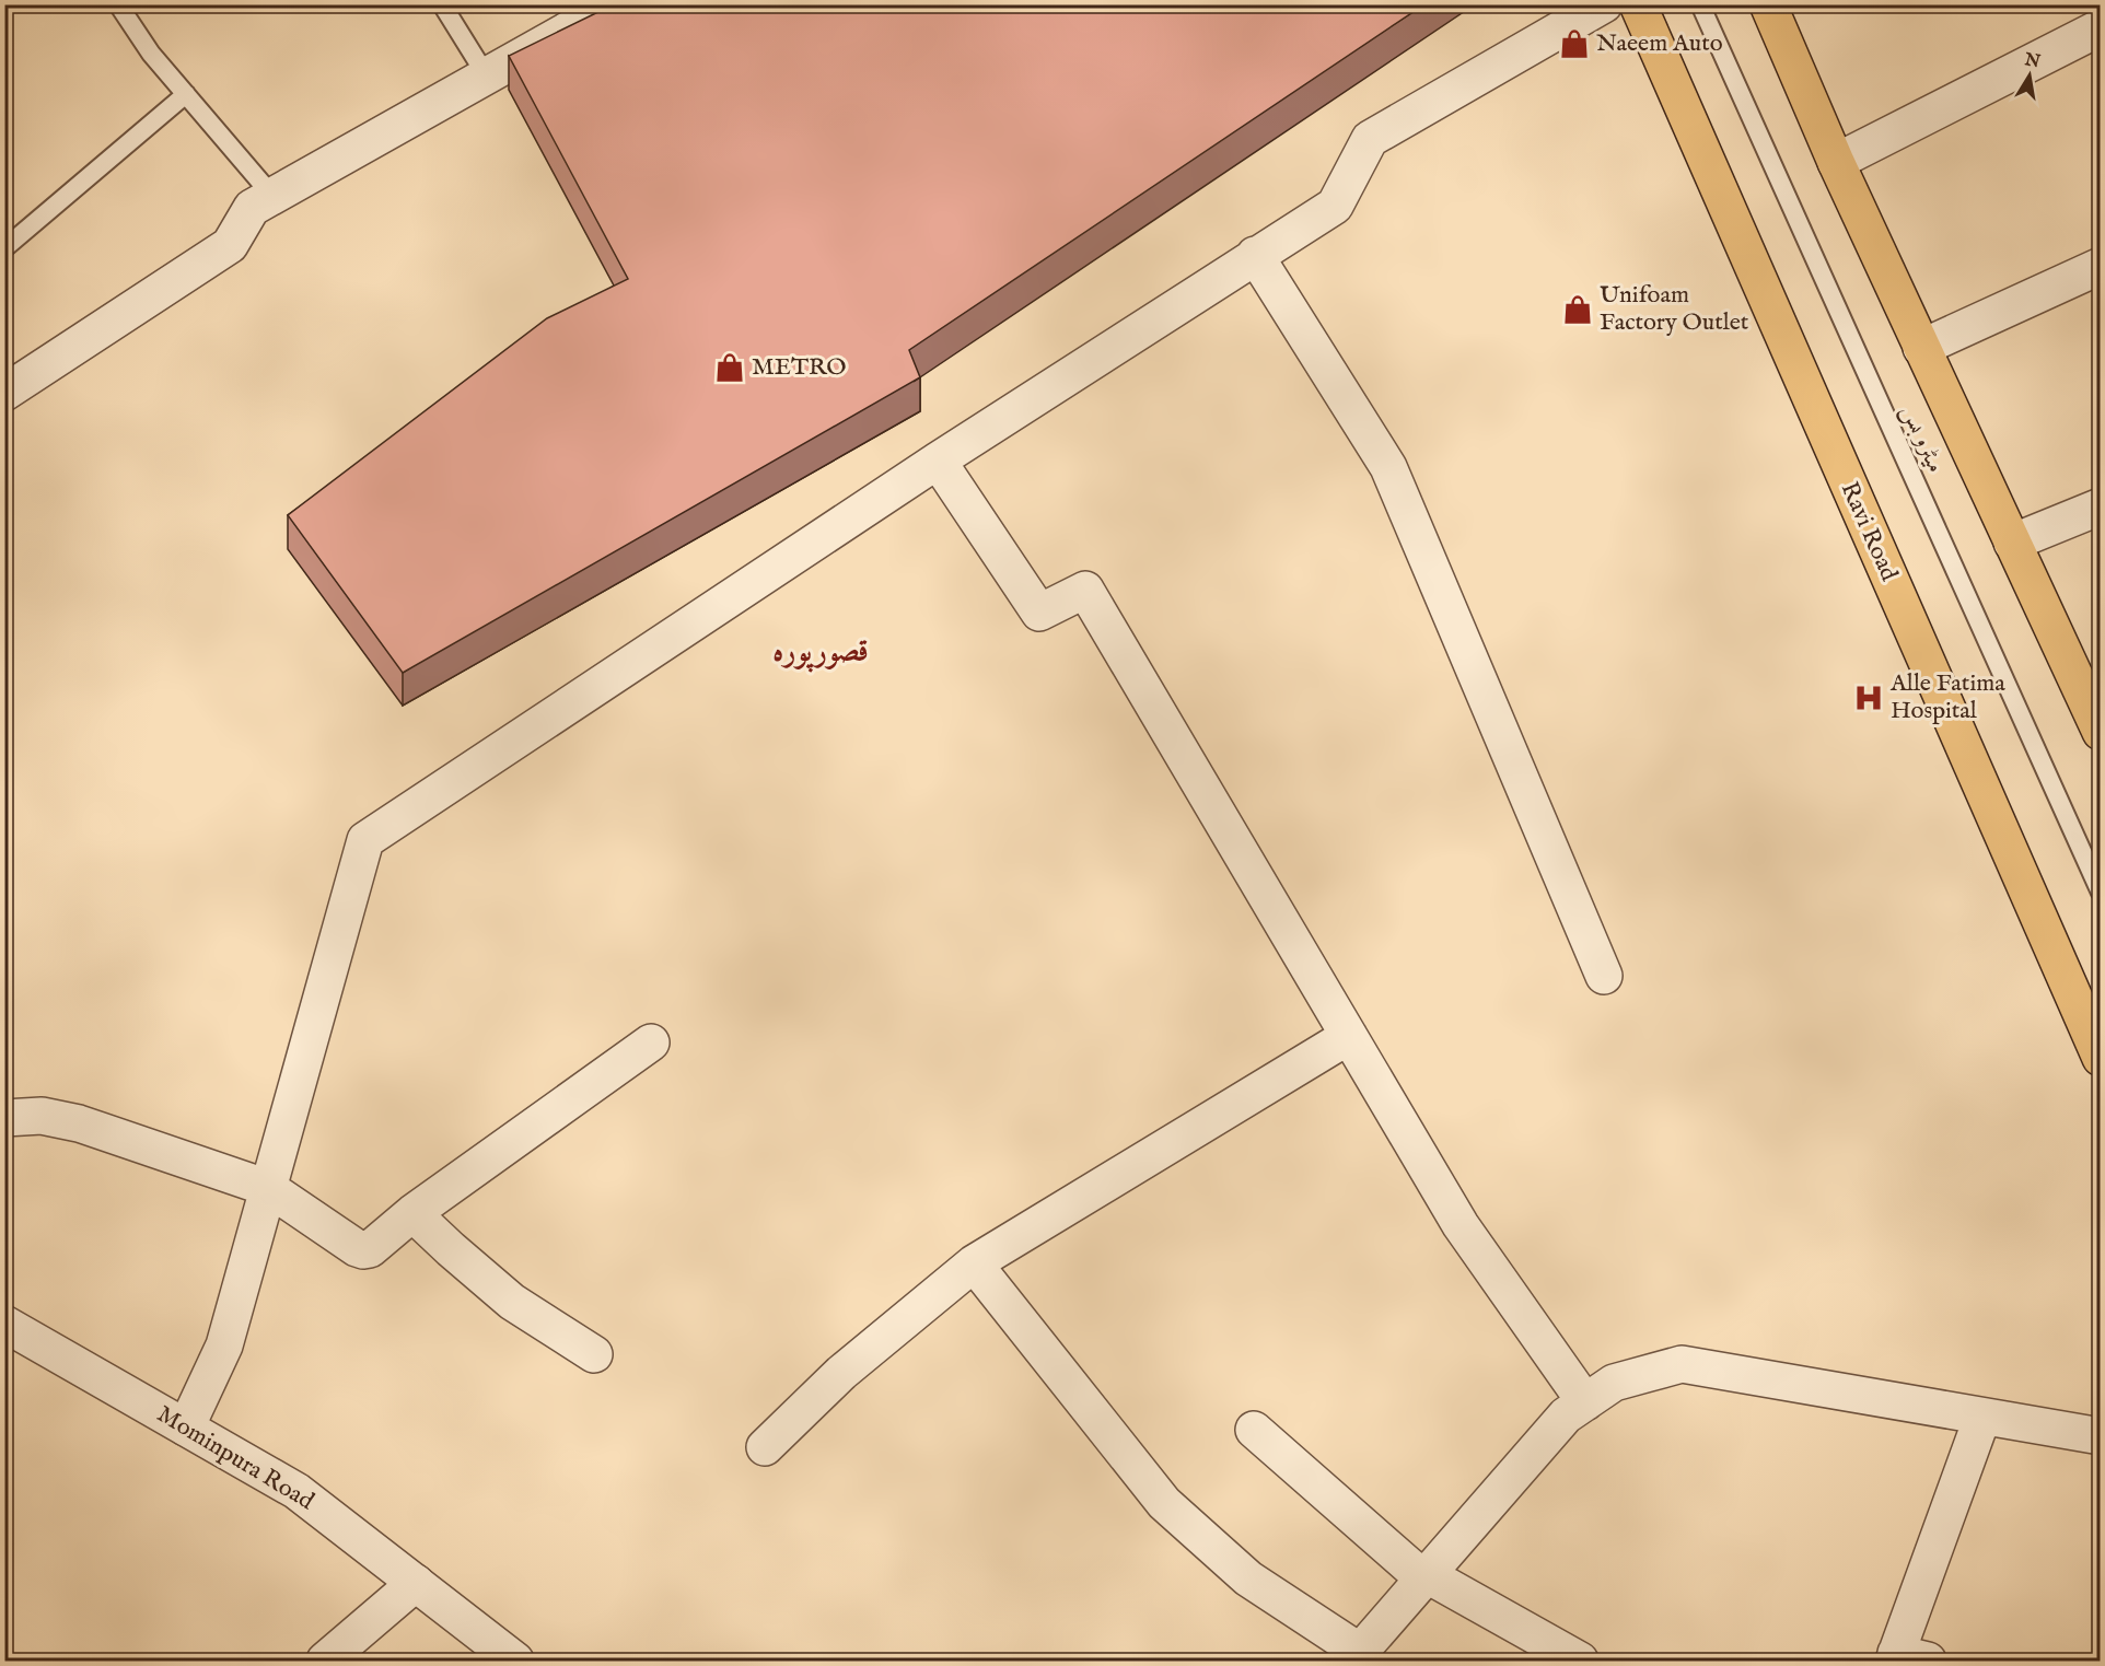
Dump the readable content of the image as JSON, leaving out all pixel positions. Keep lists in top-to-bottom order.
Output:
{
  "streets": {
    "main road": ["Ravi Road"],
    "street": ["Mominpura Road"],
    "lane": ["میٹرو بس"]
  },
  "districts": ["قصورپورہ"],
  "places": {
    "shop": ["Naeem Auto", "Unifoam Factory Outlet", "METRO"],
    "hospital": ["Alle Fatima Hospital"]
  },
  "north": "top"
}
